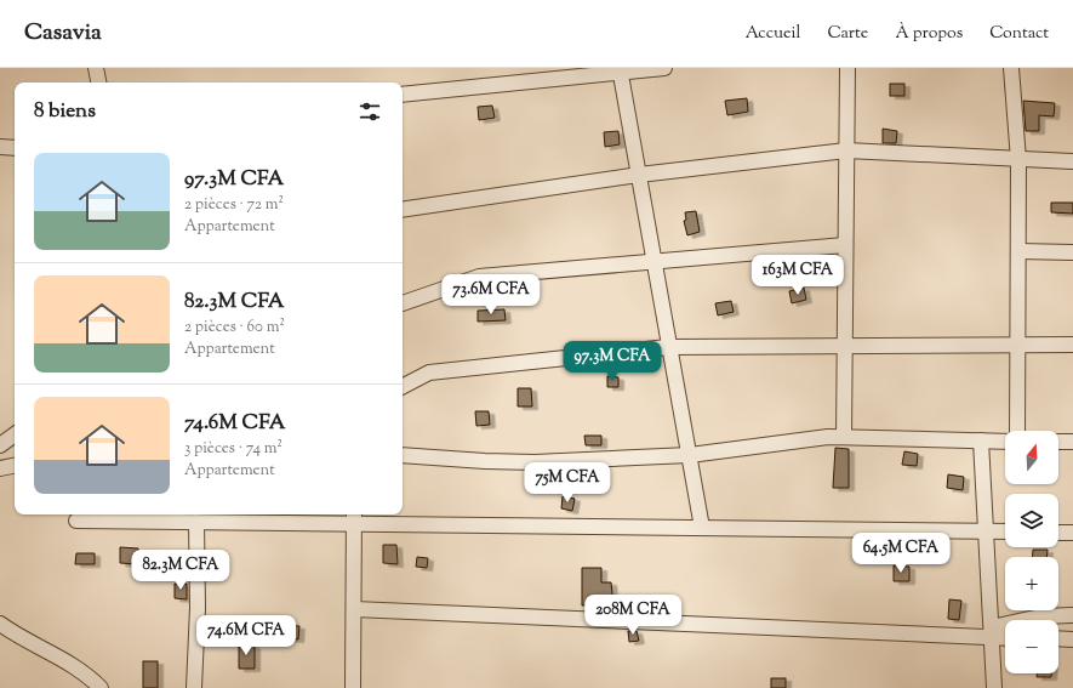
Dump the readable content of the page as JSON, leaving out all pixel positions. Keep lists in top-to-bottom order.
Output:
{
  "north": "top",
  "page": {
    "header": "Casavia",
    "nav": [
      "Accueil",
      "Carte",
      "À propos",
      "Contact"
    ],
    "heading": "8 biens",
    "list": [
      {
        "name": "97.3M CFA",
        "note": "2 pièces · 72 m² · Appartement"
      },
      {
        "name": "82.3M CFA",
        "note": "2 pièces · 60 m² · Appartement"
      },
      {
        "name": "74.6M CFA",
        "note": "3 pièces · 74 m² · Appartement"
      }
    ],
    "price": [
      "163M CFA",
      "73.6M CFA",
      "97.3M CFA",
      "75M CFA",
      "64.5M CFA",
      "82.3M CFA",
      "208M CFA",
      "74.6M CFA"
    ],
    "map_buttons": ["+", "−"]
  }
}
